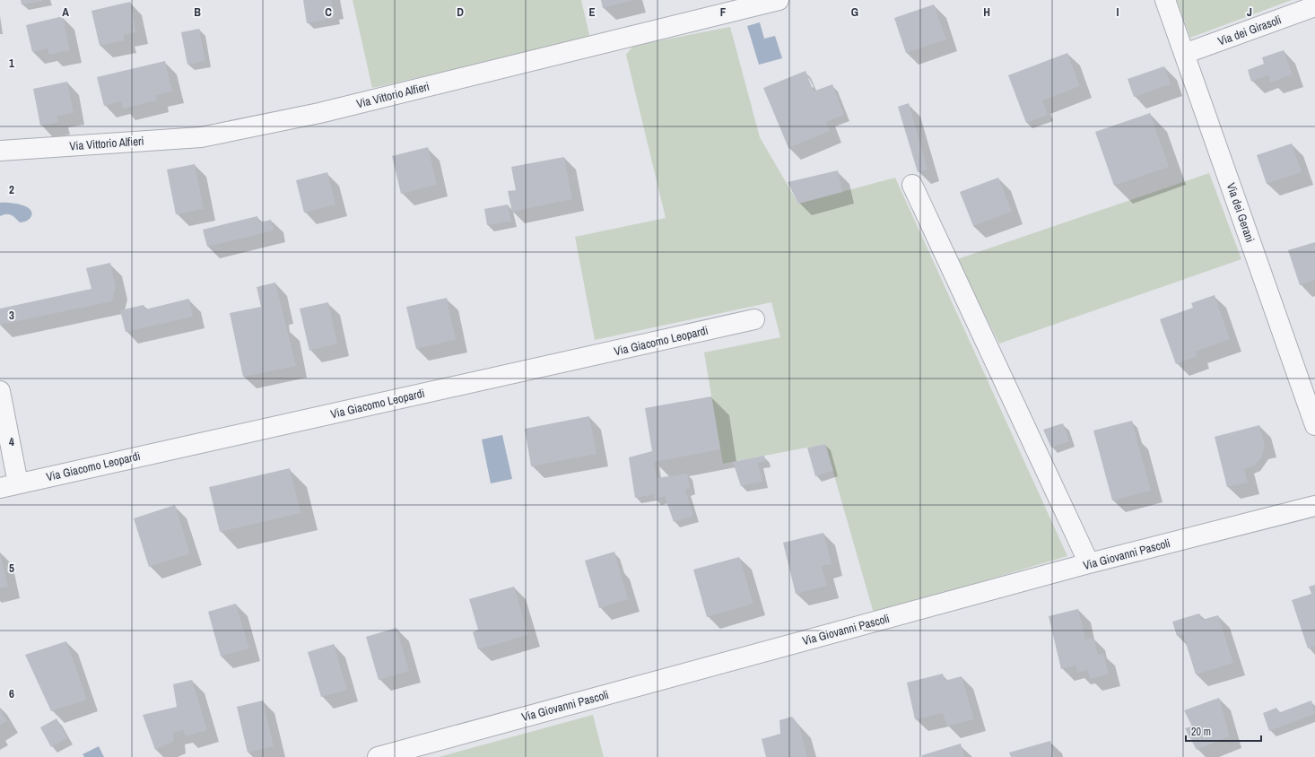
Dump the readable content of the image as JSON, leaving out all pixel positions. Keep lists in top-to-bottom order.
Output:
{
  "streets": {
    "street": [
      "Via dei Girasoli",
      "Via Vittorio Alfieri",
      "Via dei Gerani",
      "Via Giacomo Leopardi",
      "Via Giovanni Pascoli"
    ]
  },
  "crossings": [
    ["Via dei Girasoli", "Via dei Gerani"]
  ],
  "scale_bar": "20 m",
  "grid": {
    "columns": [
      "A",
      "B",
      "C",
      "D",
      "E",
      "F",
      "G",
      "H",
      "I",
      "J"
    ],
    "rows": [
      "1",
      "2",
      "3",
      "4",
      "5",
      "6"
    ]
  }
}
